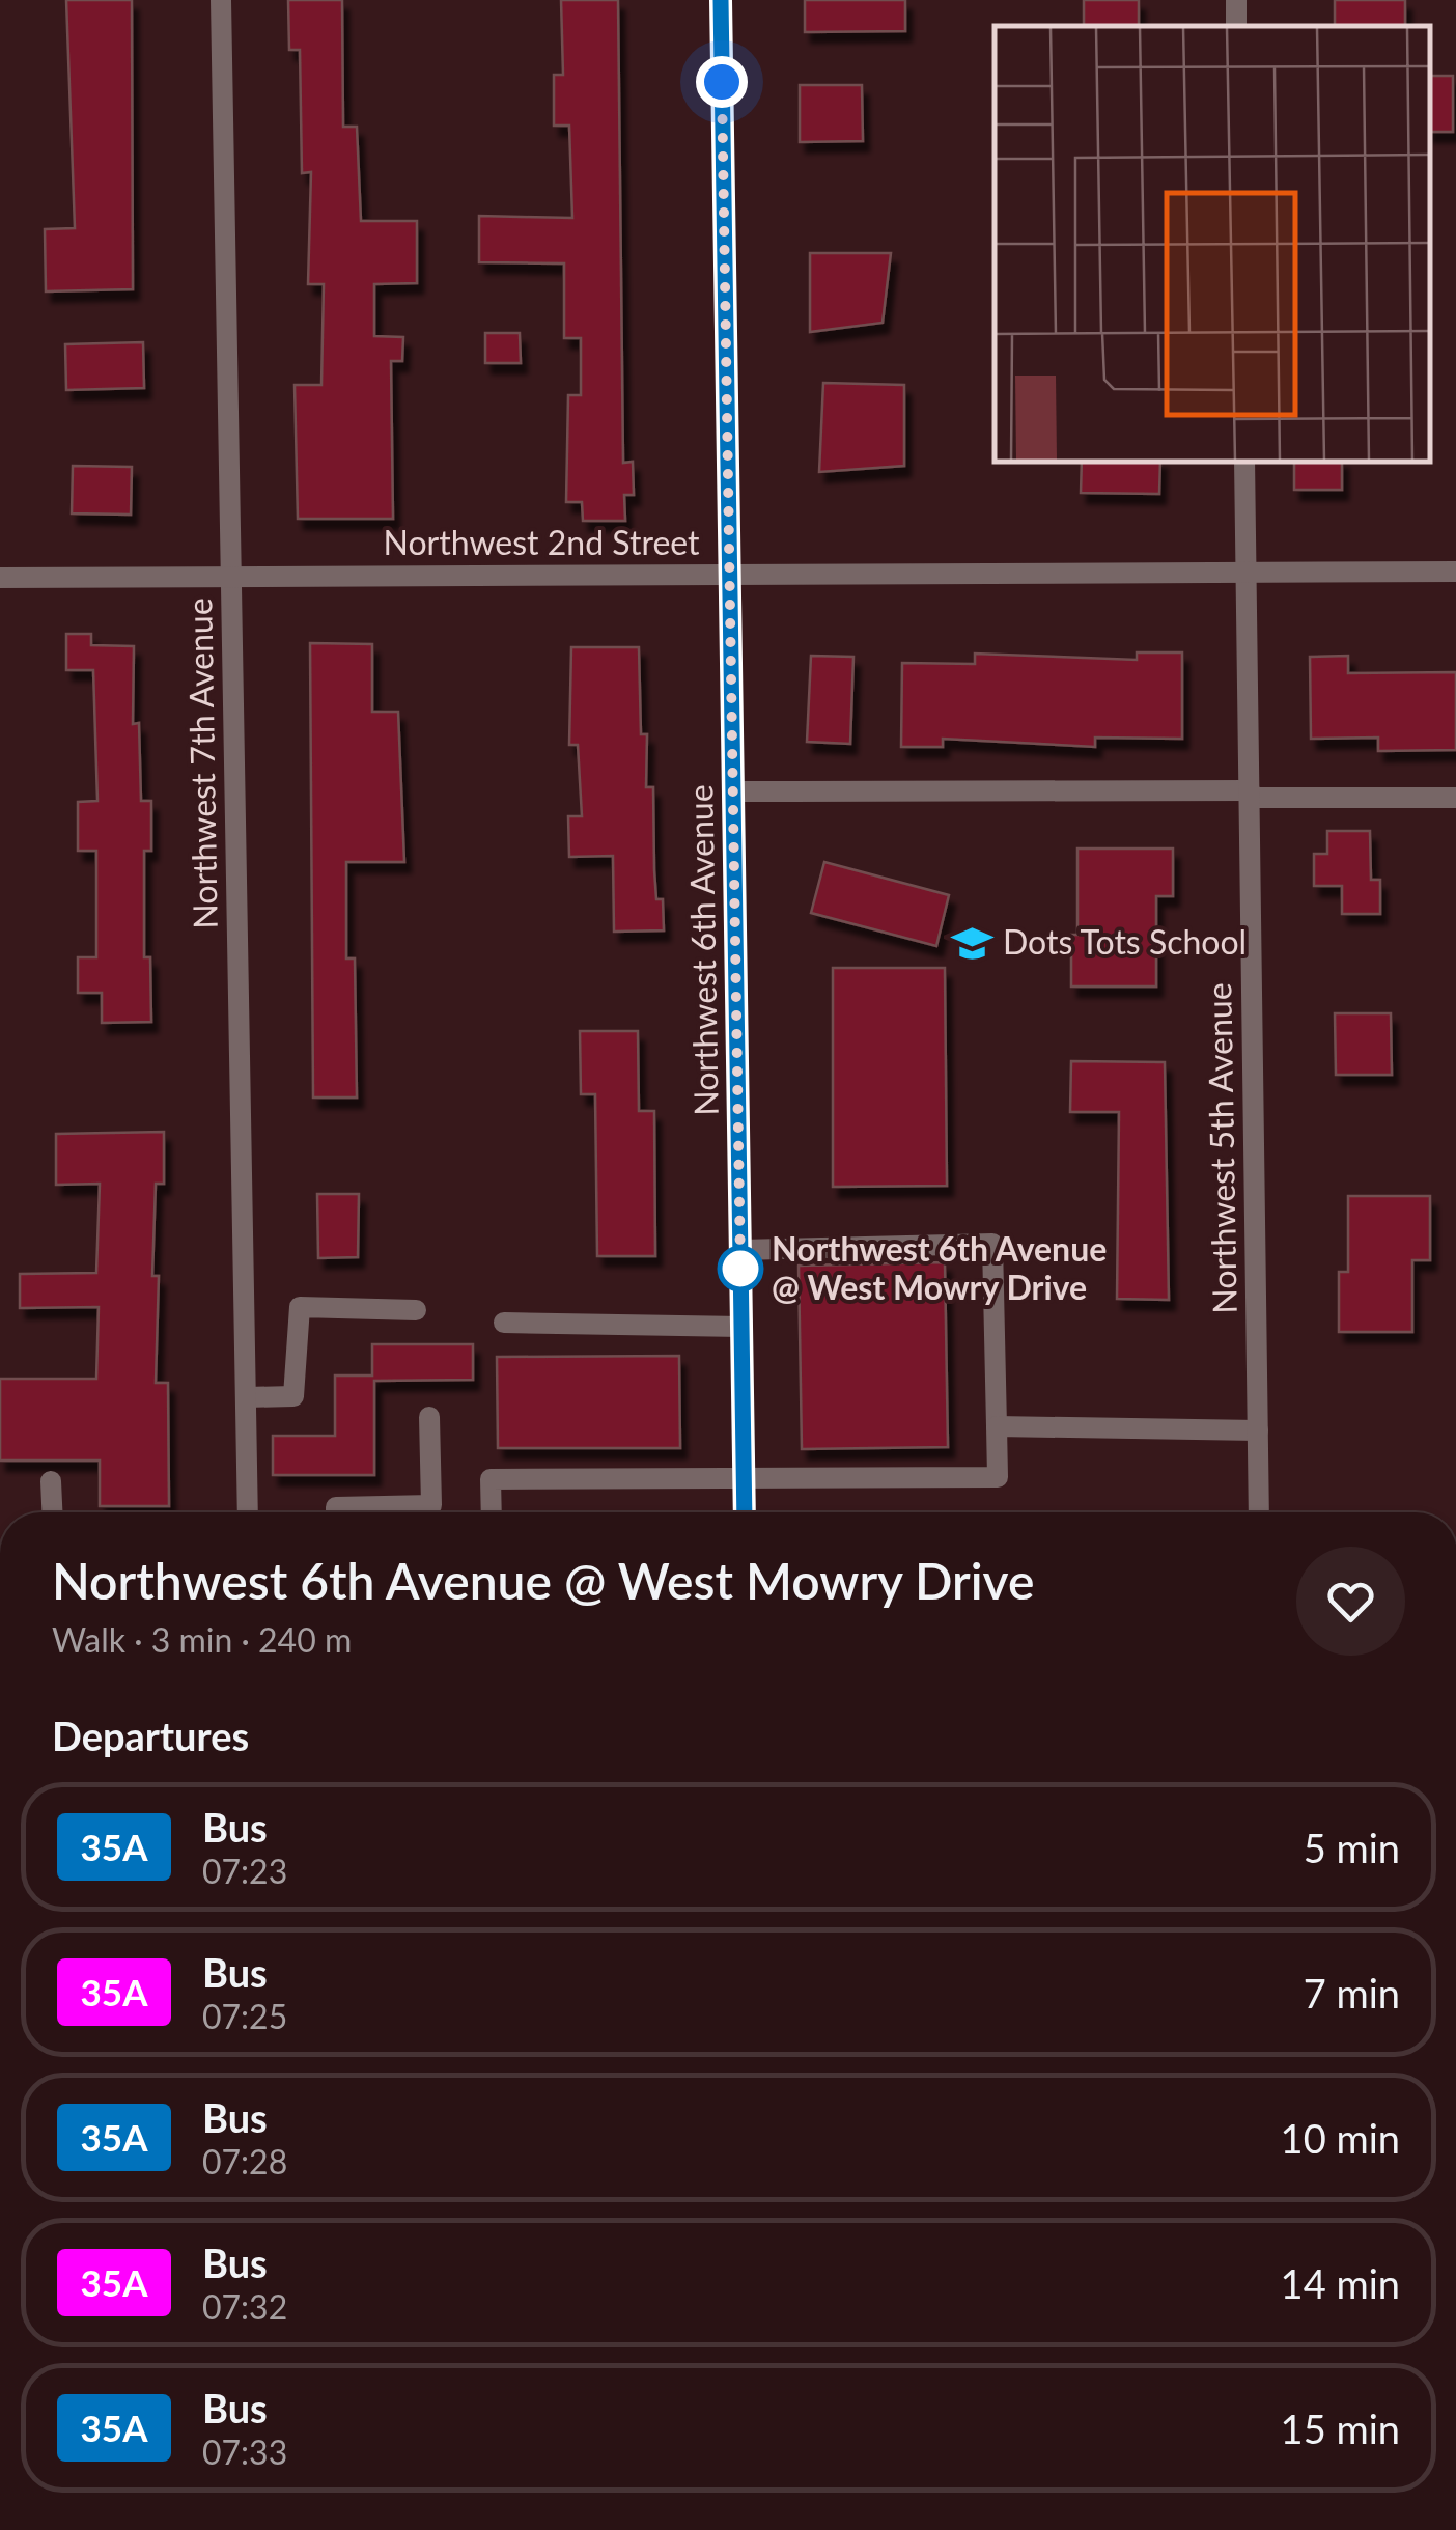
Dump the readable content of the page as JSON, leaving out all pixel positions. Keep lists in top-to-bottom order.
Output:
{
  "streets": {
    "street": [
      "Northwest 2nd Street",
      "Northwest 7th Avenue",
      "Northwest 6th Avenue",
      "Northwest 5th Avenue"
    ]
  },
  "crossings": [
    ["Northwest 2nd Street", "Northwest 7th Avenue"],
    ["Northwest 2nd Street", "Northwest 6th Avenue"],
    ["Northwest 2nd Street", "Northwest 5th Avenue"]
  ],
  "places": {
    "school or university": ["Dots Tots School"],
    "other": ["Northwest 6th Avenue @ West Mowry Drive"]
  },
  "lines": ["bus line 35A"],
  "page": {
    "heading": [
      ["Northwest 6th Avenue @ West Mowry Drive", "Walk · 3 min · 240 m"],
      "Departures"
    ],
    "list": [
      {
        "mark": "35A",
        "name": "Bus",
        "note": "07:23",
        "value": "5 min"
      },
      {
        "mark": "35A",
        "name": "Bus",
        "note": "07:25",
        "value": "7 min"
      },
      {
        "mark": "35A",
        "name": "Bus",
        "note": "07:28",
        "value": "10 min"
      },
      {
        "mark": "35A",
        "name": "Bus",
        "note": "07:32",
        "value": "14 min"
      },
      {
        "mark": "35A",
        "name": "Bus",
        "note": "07:33",
        "value": "15 min"
      }
    ]
  }
}
